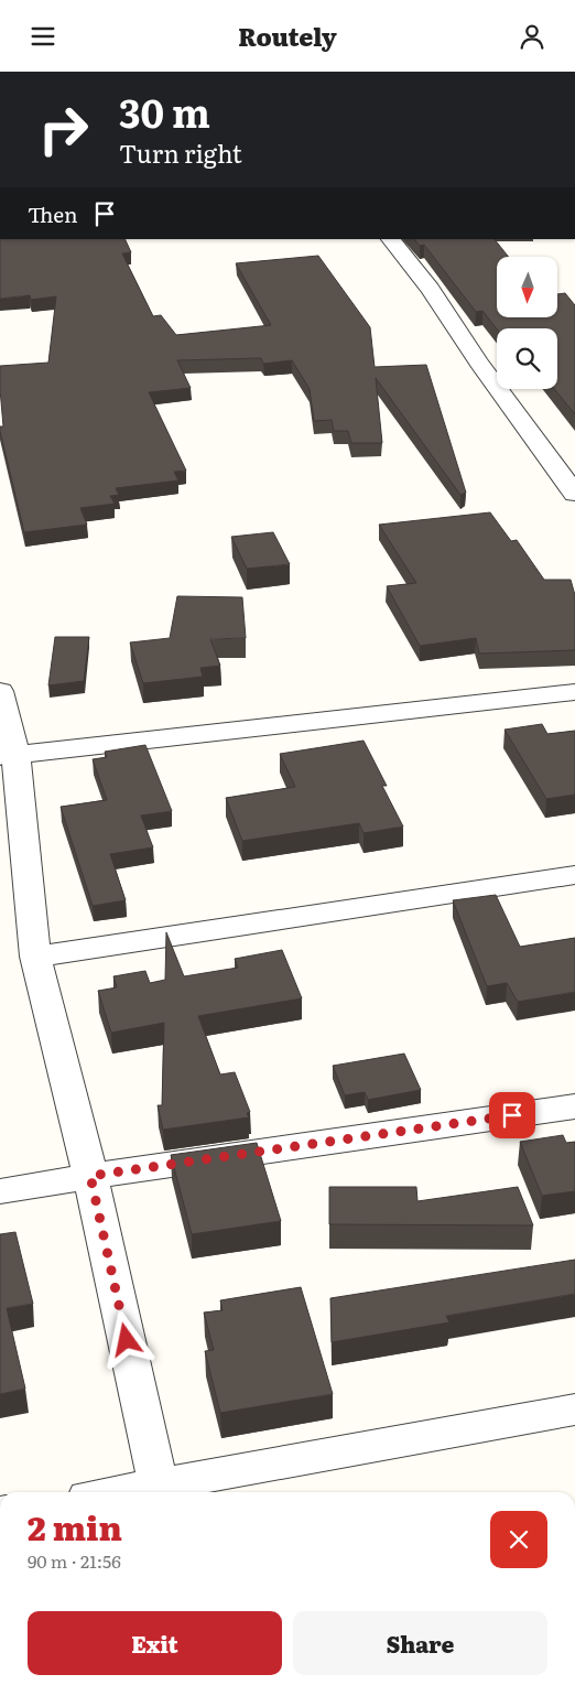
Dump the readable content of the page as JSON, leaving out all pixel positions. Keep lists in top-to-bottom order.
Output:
{
  "north": "bottom",
  "page": {
    "header": "Routely",
    "turn": ["30 m", "Turn right"],
    "then": "Then",
    "heading": ["2 min", "90 m · 21:56"],
    "buttons": ["Exit", "Share"]
  }
}
